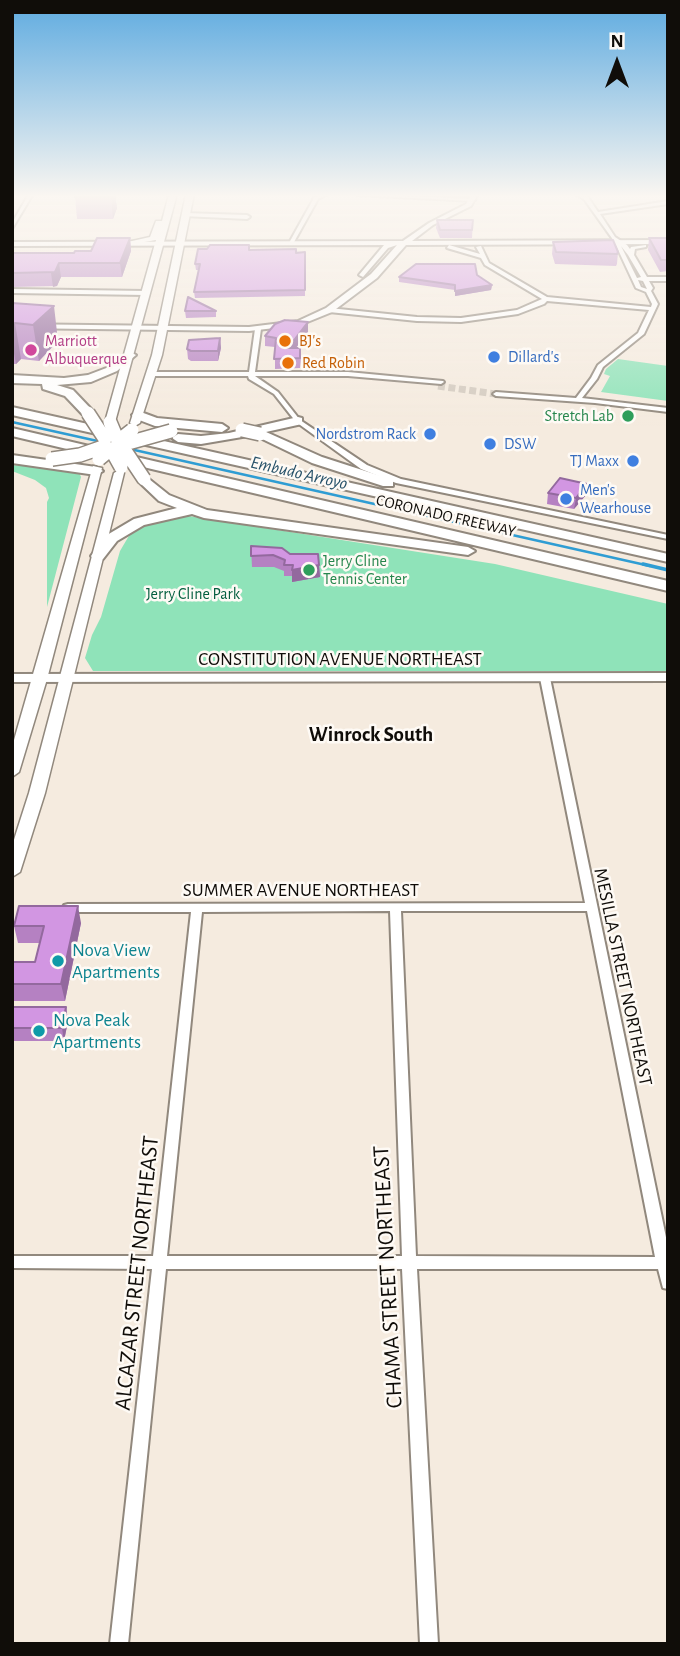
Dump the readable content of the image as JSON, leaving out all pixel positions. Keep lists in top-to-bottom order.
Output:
{
  "streets": {
    "highway": ["CORONADO FREEWAY"],
    "street": [
      "CONSTITUTION AVENUE NORTHEAST",
      "SUMMER AVENUE NORTHEAST",
      "MESILLA STREET NORTHEAST",
      "ALCAZAR STREET NORTHEAST",
      "CHAMA STREET NORTHEAST"
    ]
  },
  "crossings": [
    ["CONSTITUTION AVENUE NORTHEAST", "MESILLA STREET NORTHEAST"],
    ["SUMMER AVENUE NORTHEAST", "MESILLA STREET NORTHEAST"],
    ["SUMMER AVENUE NORTHEAST", "ALCAZAR STREET NORTHEAST"],
    ["SUMMER AVENUE NORTHEAST", "CHAMA STREET NORTHEAST"]
  ],
  "districts": ["Winrock South"],
  "water": ["Embudo Arroyo"],
  "parks": ["Jerry Cline Park"],
  "places": [
    "BJ's",
    "Marriott Albuquerque",
    "Dillard's",
    "Red Robin",
    "Stretch Lab",
    "Nordstrom Rack",
    "DSW",
    "TJ Maxx",
    "Men's Wearhouse",
    "Jerry Cline Tennis Center",
    "Nova View Apartments",
    "Nova Peak Apartments"
  ],
  "north": "top"
}
